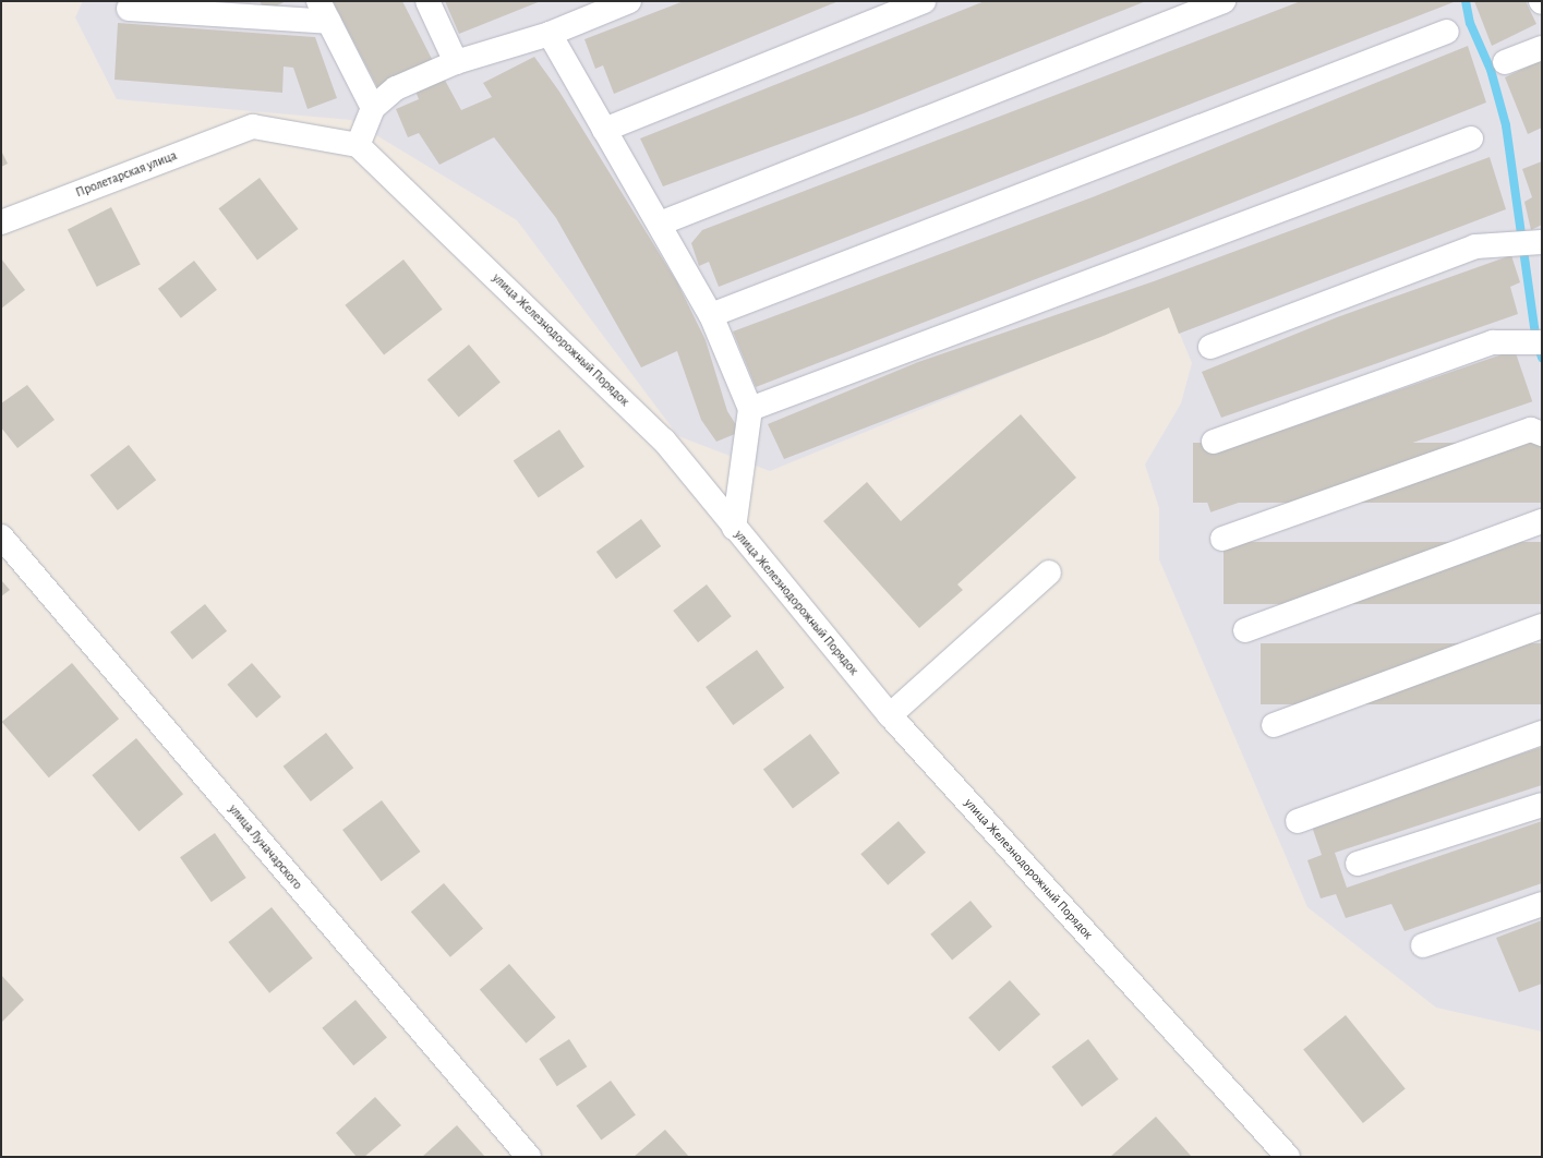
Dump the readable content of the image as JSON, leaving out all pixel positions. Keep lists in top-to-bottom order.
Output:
{
  "streets": {
    "street": ["Пролетарская улица", "улица Железнодорожный Порядок", "улица Луначарского"]
  },
  "crossings": [
    ["Пролетарская улица", "улица Железнодорожный Порядок"]
  ]
}
